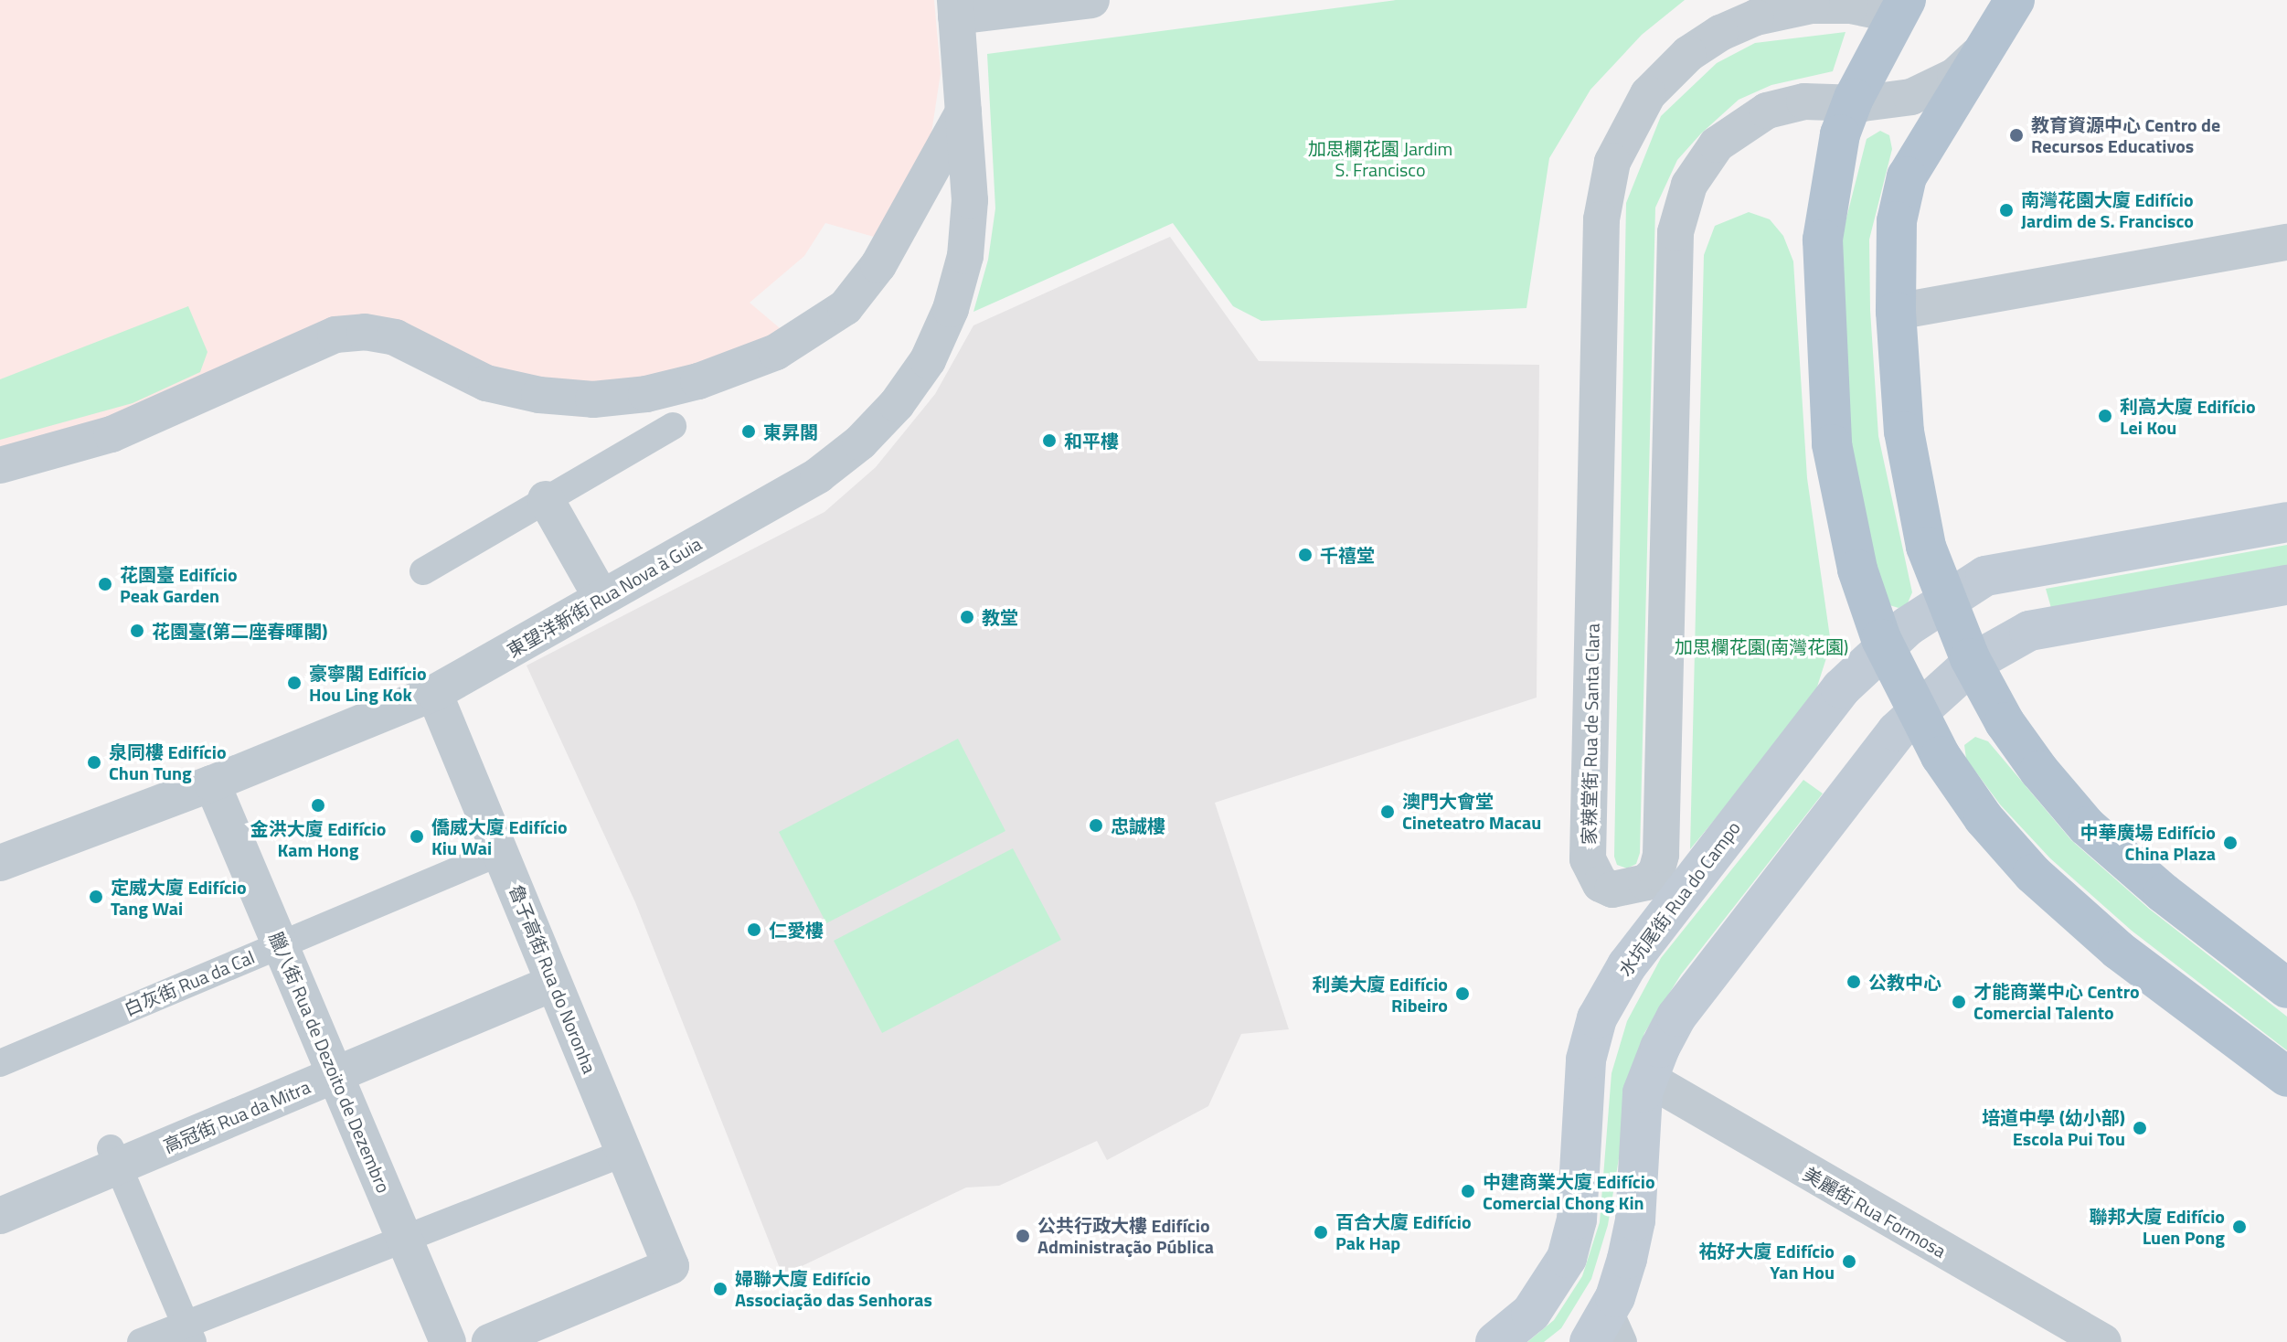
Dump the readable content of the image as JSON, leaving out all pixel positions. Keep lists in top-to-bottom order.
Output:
{
  "streets": {
    "main road": ["水坑尾街 Rua do Campo"],
    "street": [
      "東望洋新街 Rua Nova à Guia",
      "家辣堂街 Rua de Santa Clara",
      "魯子高街 Rua do Noronha",
      "白灰街 Rua da Cal",
      "臘八街 Rua de Dezoito de Dezembro",
      "高冠街 Rua da Mitra",
      "美麗街 Rua Formosa"
    ]
  },
  "crossings": [
    ["東望洋新街 Rua Nova à Guia", "魯子高街 Rua do Noronha"],
    ["東望洋新街 Rua Nova à Guia", "臘八街 Rua de Dezoito de Dezembro"],
    ["魯子高街 Rua do Noronha", "白灰街 Rua da Cal"],
    ["魯子高街 Rua do Noronha", "高冠街 Rua da Mitra"],
    ["白灰街 Rua da Cal", "臘八街 Rua de Dezoito de Dezembro"],
    ["臘八街 Rua de Dezoito de Dezembro", "高冠街 Rua da Mitra"]
  ],
  "parks": ["加思欄花園 Jardim S. Francisco", "加思欄花園(南灣花園)"],
  "places": [
    "教育資源中心 Centro de Recursos Educativos",
    "南灣花園大廈 Edifício Jardim de S. Francisco",
    "利高大廈 Edifício Lei Kou",
    "東昇閣",
    "和平樓",
    "千禧堂",
    "花園臺 Edifício Peak Garden",
    "教堂",
    "花園臺(第二座春暉閣)",
    "豪寧閣 Edifício Hou Ling Kok",
    "泉同樓 Edifício Chun Tung",
    "金洪大廈 Edifício Kam Hong",
    "澳門大會堂 Cineteatro Macau",
    "忠誠樓",
    "僑威大廈 Edifício Kiu Wai",
    "中華廣場 Edifício China Plaza",
    "定威大廈 Edifício Tang Wai",
    "仁愛樓",
    "公教中心",
    "利美大廈 Edifício Ribeiro",
    "才能商業中心 Centro Comercial Talento",
    "培道中學 (幼小部) Escola Pui Tou",
    "中建商業大廈 Edifício Comercial Chong Kin",
    "聯邦大廈 Edifício Luen Pong",
    "百合大廈 Edifício Pak Hap",
    "公共行政大樓 Edifício Administração Pública",
    "祐好大廈 Edifício Yan Hou",
    "婦聯大廈 Edifício Associação das Senhoras"
  ]
}
